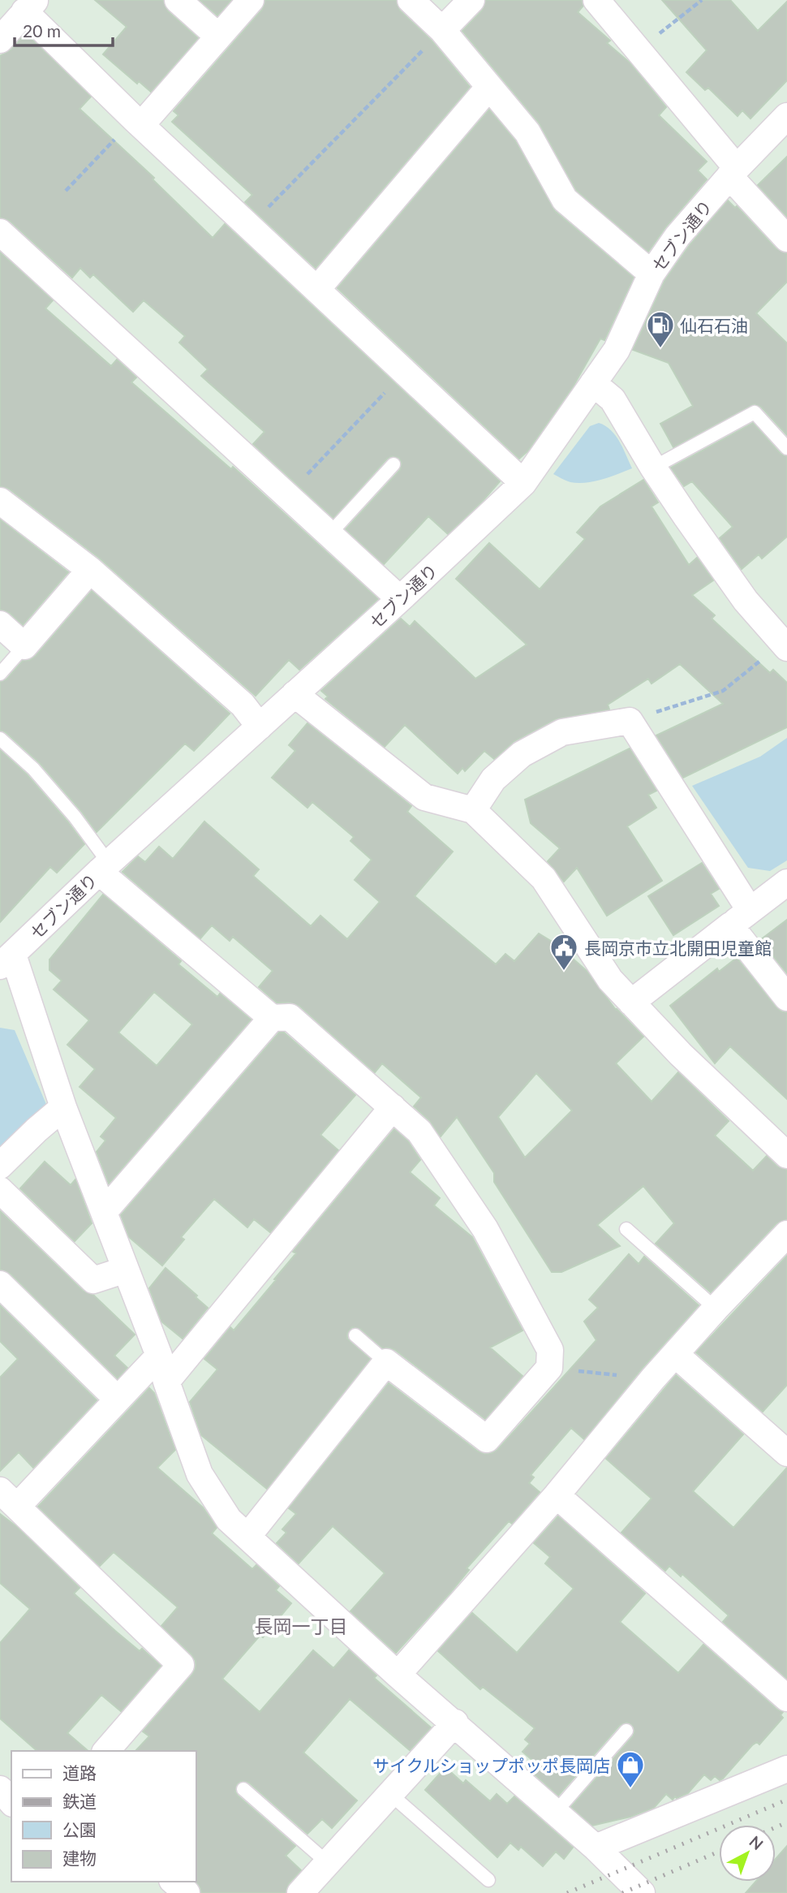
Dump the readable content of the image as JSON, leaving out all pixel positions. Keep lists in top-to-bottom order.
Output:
{
  "streets": {
    "street": ["セブン通り"]
  },
  "districts": ["長岡一丁目"],
  "places": {
    "fuel station": ["仙石石油"],
    "public building": ["長岡京市立北開田児童館"],
    "shop": ["サイクルショップポッポ長岡店"]
  },
  "legend": [
    "道路",
    "鉄道",
    "公園",
    "建物"
  ],
  "scale_bar": "20 m",
  "north": "top right"
}
